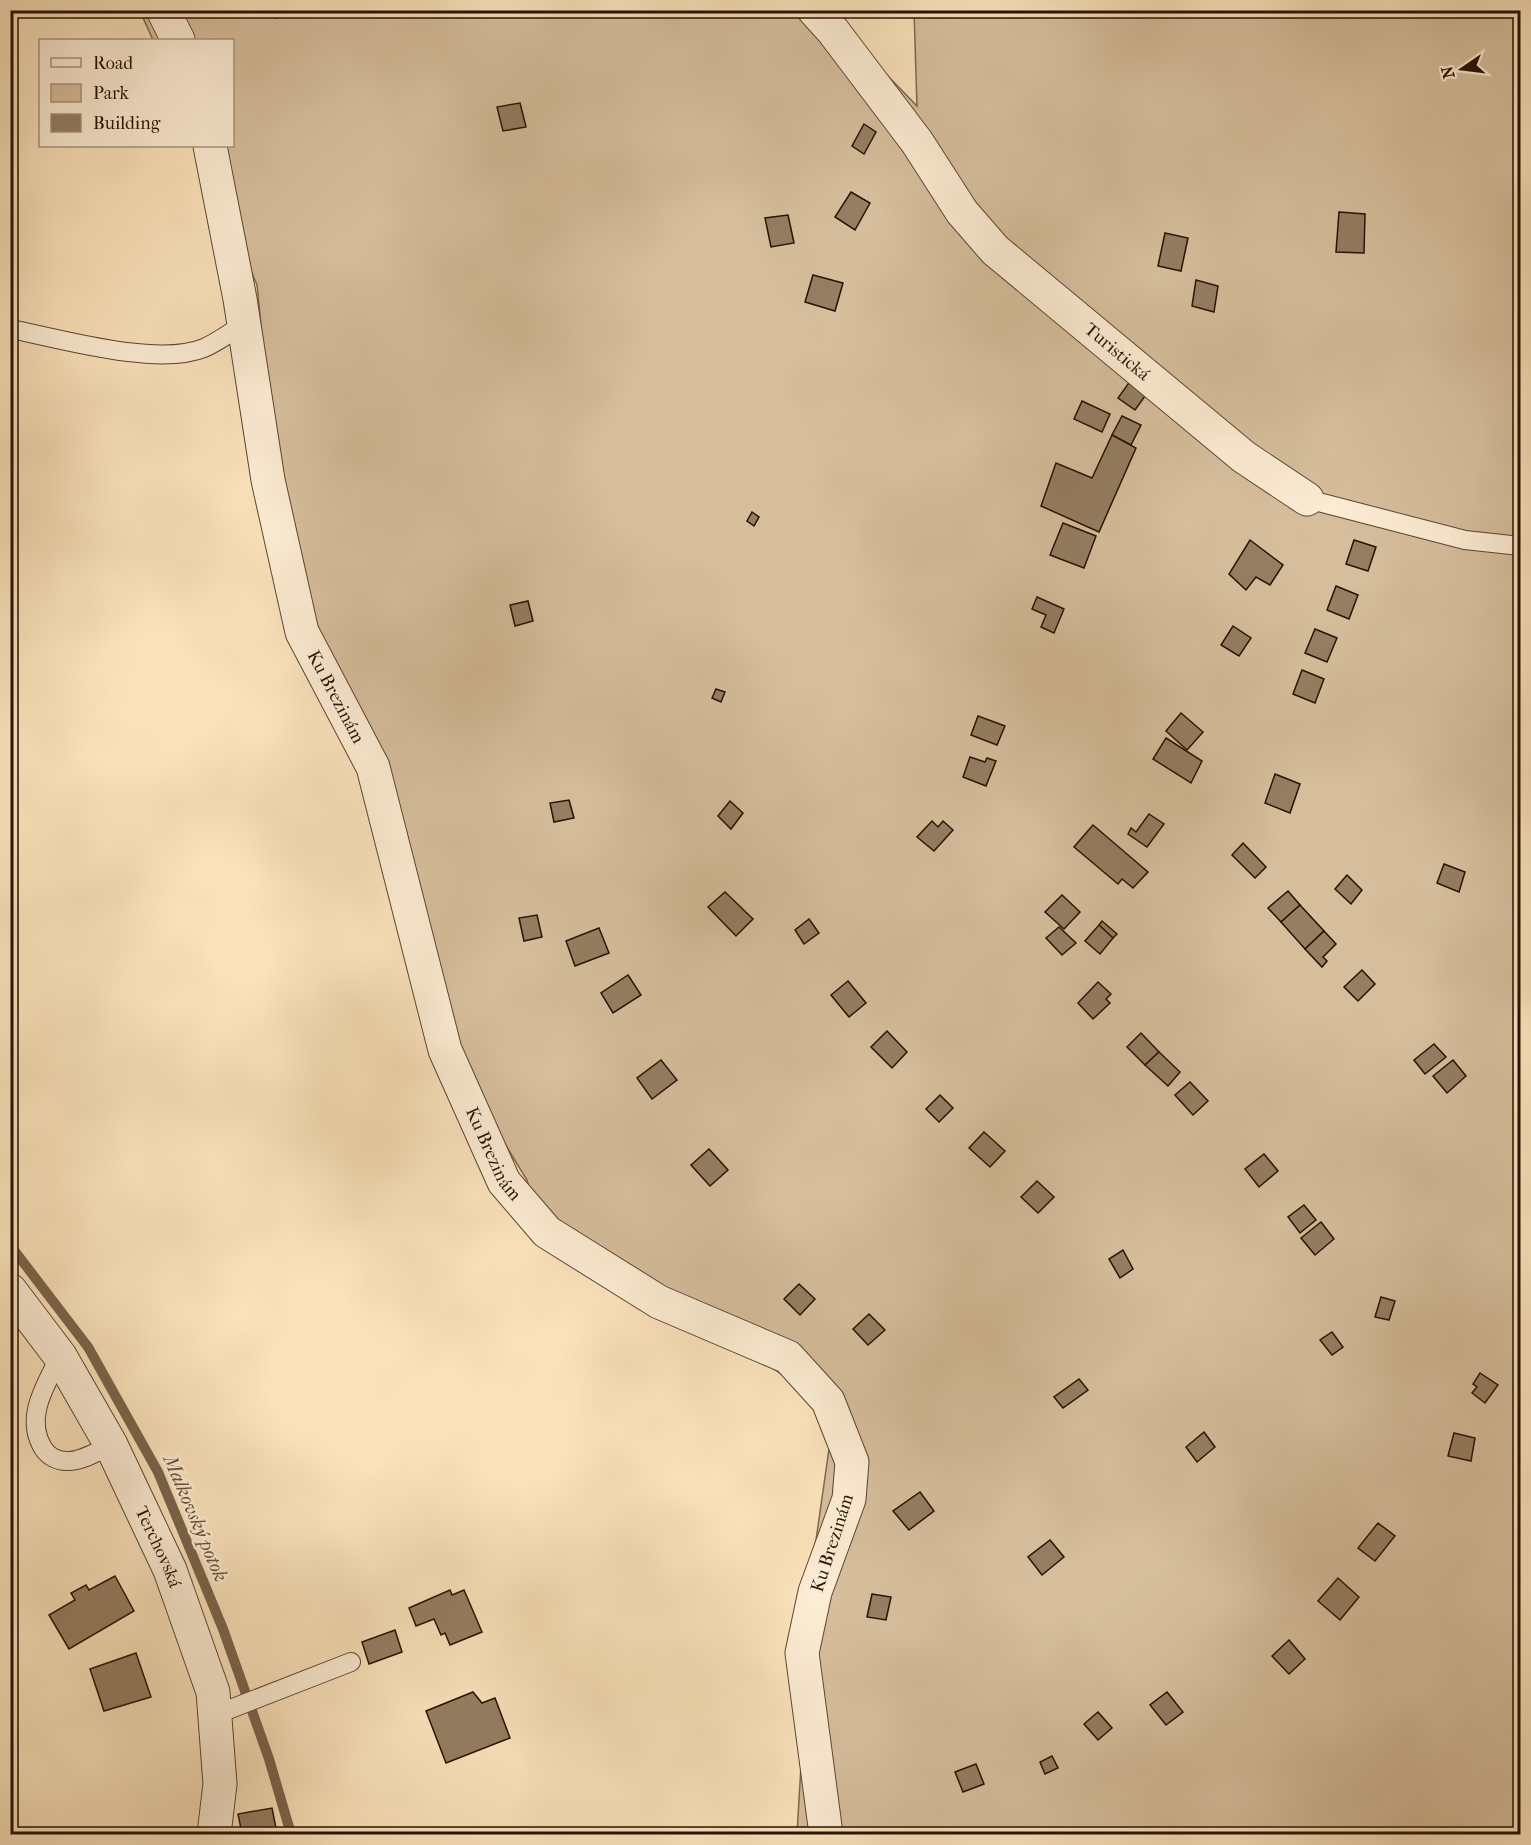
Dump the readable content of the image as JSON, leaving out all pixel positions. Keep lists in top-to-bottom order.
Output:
{
  "streets": {
    "street": ["Turistická", "Ku Brezinám", "Terchovská"]
  },
  "water": ["Malkovský potok"],
  "legend": ["Road", "Park", "Building"],
  "north": "left"
}
